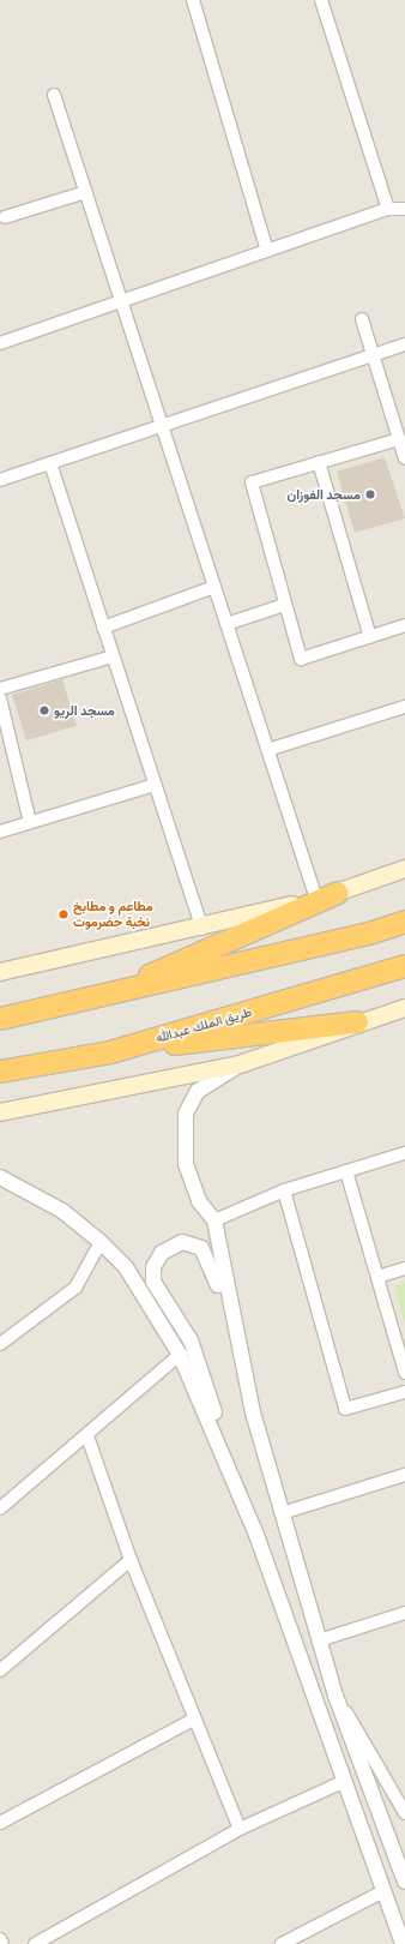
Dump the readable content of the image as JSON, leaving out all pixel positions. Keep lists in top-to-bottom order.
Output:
{
  "streets": {
    "highway": ["طريق الملك عبدالله"]
  },
  "places": ["مسجد الفوزان", "مسجد الريو", "مطاعم و مطابخ نخبة حضرموت"]
}
